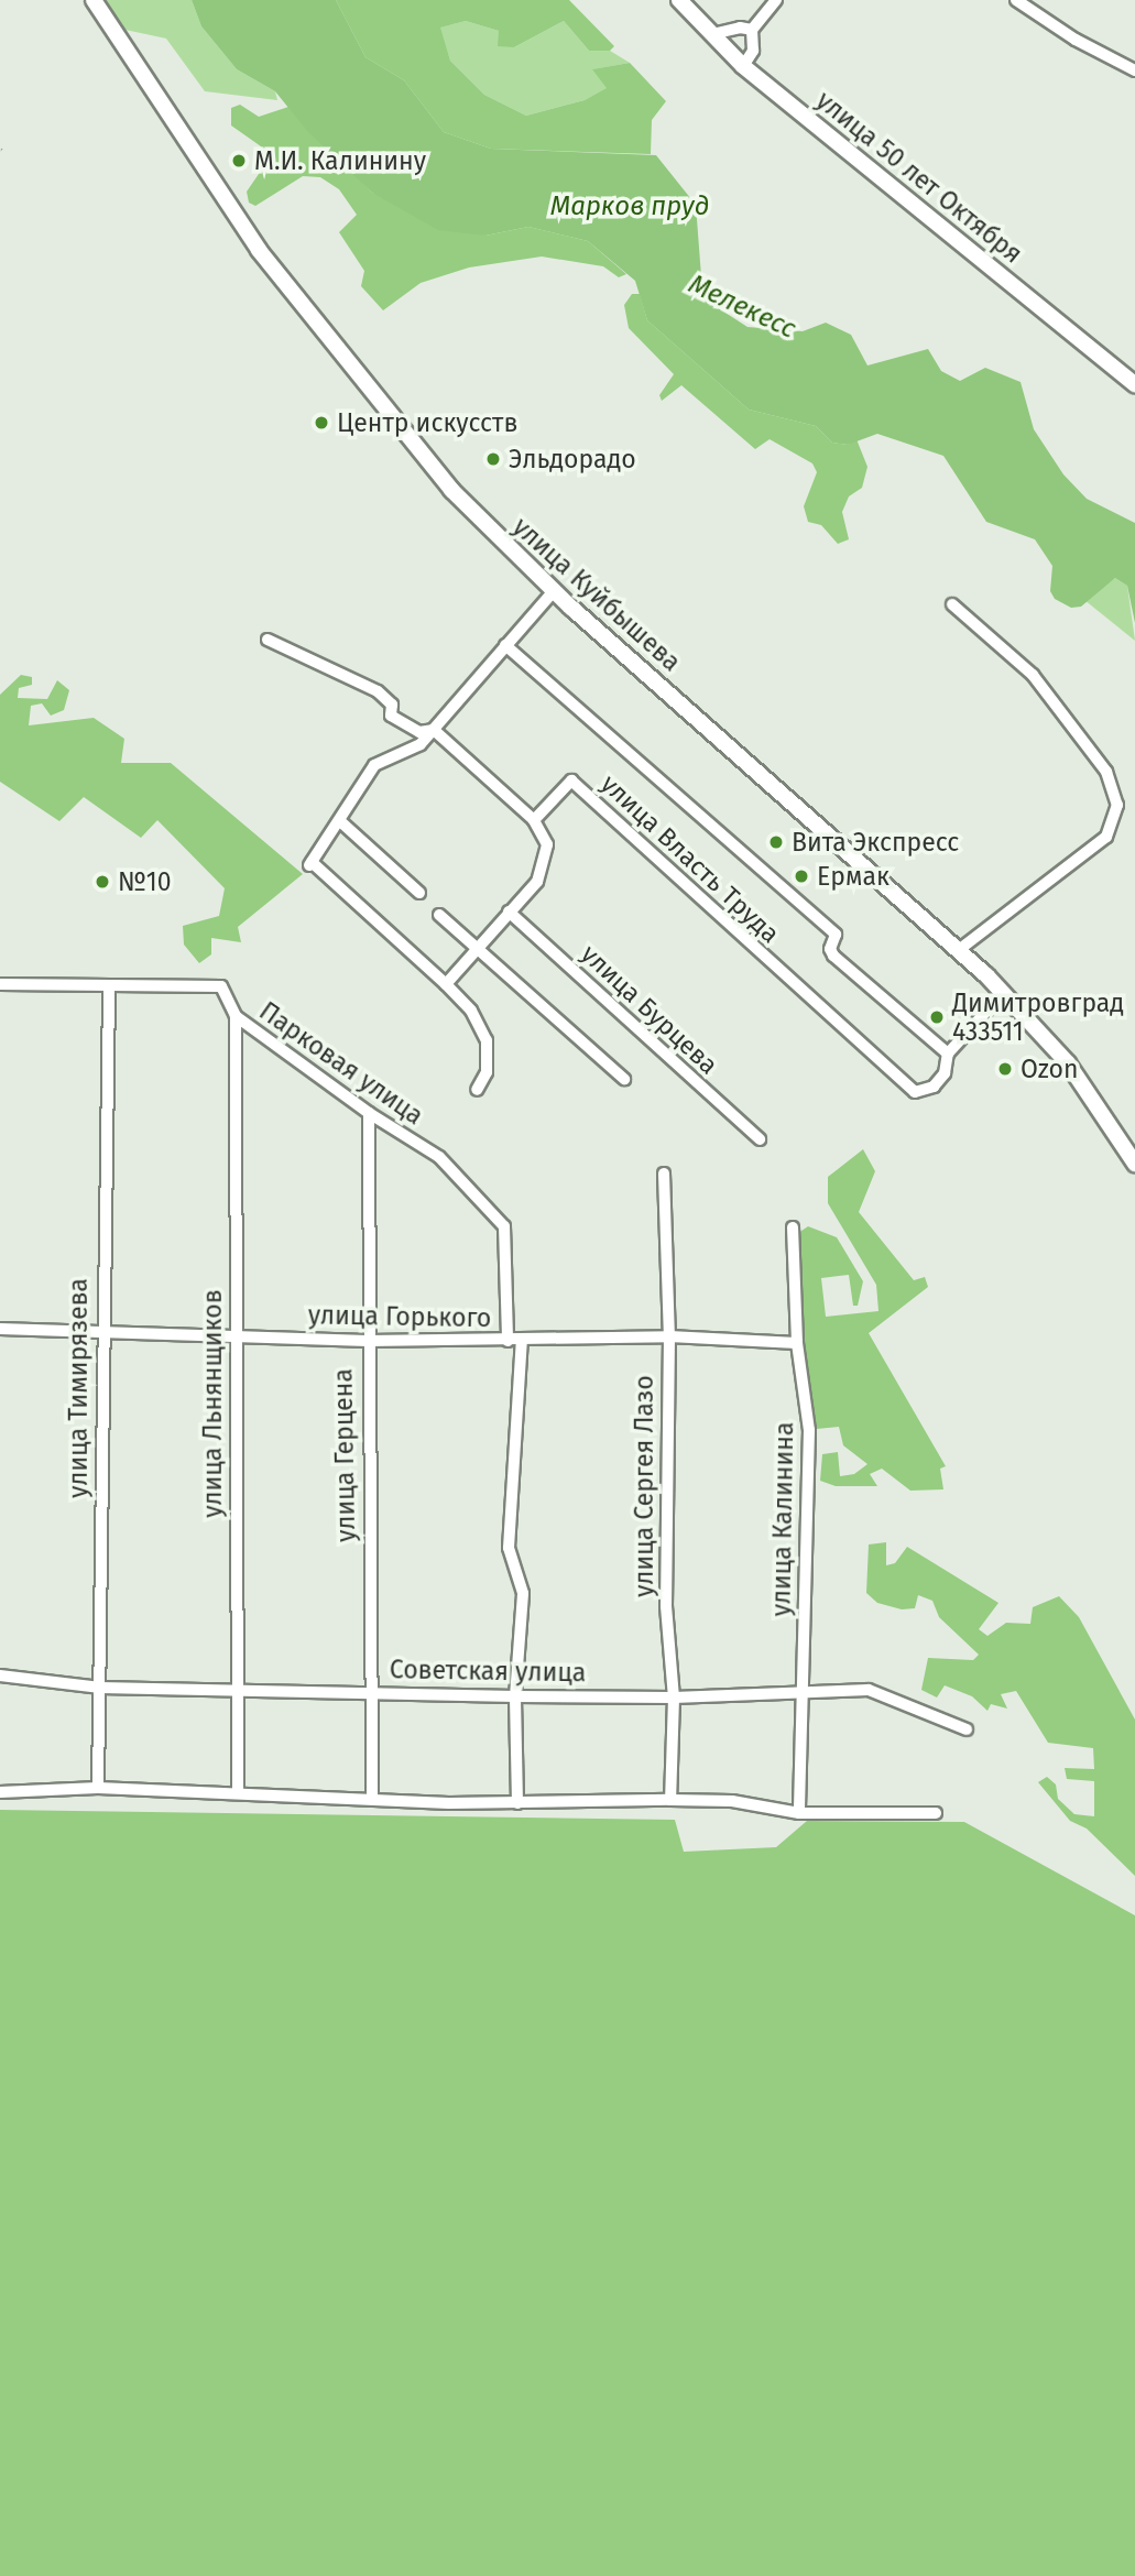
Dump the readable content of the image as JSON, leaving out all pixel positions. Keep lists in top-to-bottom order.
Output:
{
  "streets": {
    "main road": ["улица 50 лет Октября", "улица Куйбышева"],
    "street": [
      "улица Власть Труда",
      "улица Бурцева",
      "Парковая улица",
      "улица Горького",
      "улица Тимирязева",
      "улица Льнянщиков",
      "улица Герцена",
      "улица Сергея Лазо",
      "улица Калинина",
      "Советская улица"
    ]
  },
  "crossings": [
    ["Парковая улица", "улица Горького"],
    ["Парковая улица", "улица Тимирязева"],
    ["Парковая улица", "улица Льнянщиков"],
    ["Парковая улица", "улица Герцена"],
    ["улица Горького", "улица Тимирязева"],
    ["улица Горького", "улица Льнянщиков"],
    ["улица Горького", "улица Герцена"],
    ["улица Горького", "улица Сергея Лазо"],
    ["улица Горького", "улица Калинина"],
    ["улица Тимирязева", "Советская улица"],
    ["улица Льнянщиков", "Советская улица"],
    ["улица Герцена", "Советская улица"],
    ["улица Сергея Лазо", "Советская улица"],
    ["улица Калинина", "Советская улица"]
  ],
  "water": ["Марков пруд", "Мелекесс"],
  "places": [
    "М.И. Калинину",
    "Центр искусств",
    "Эльдорадо",
    "Вита Экспресс",
    "Ермак",
    "№10",
    "Димитровград 433511",
    "Ozon"
  ]
}
